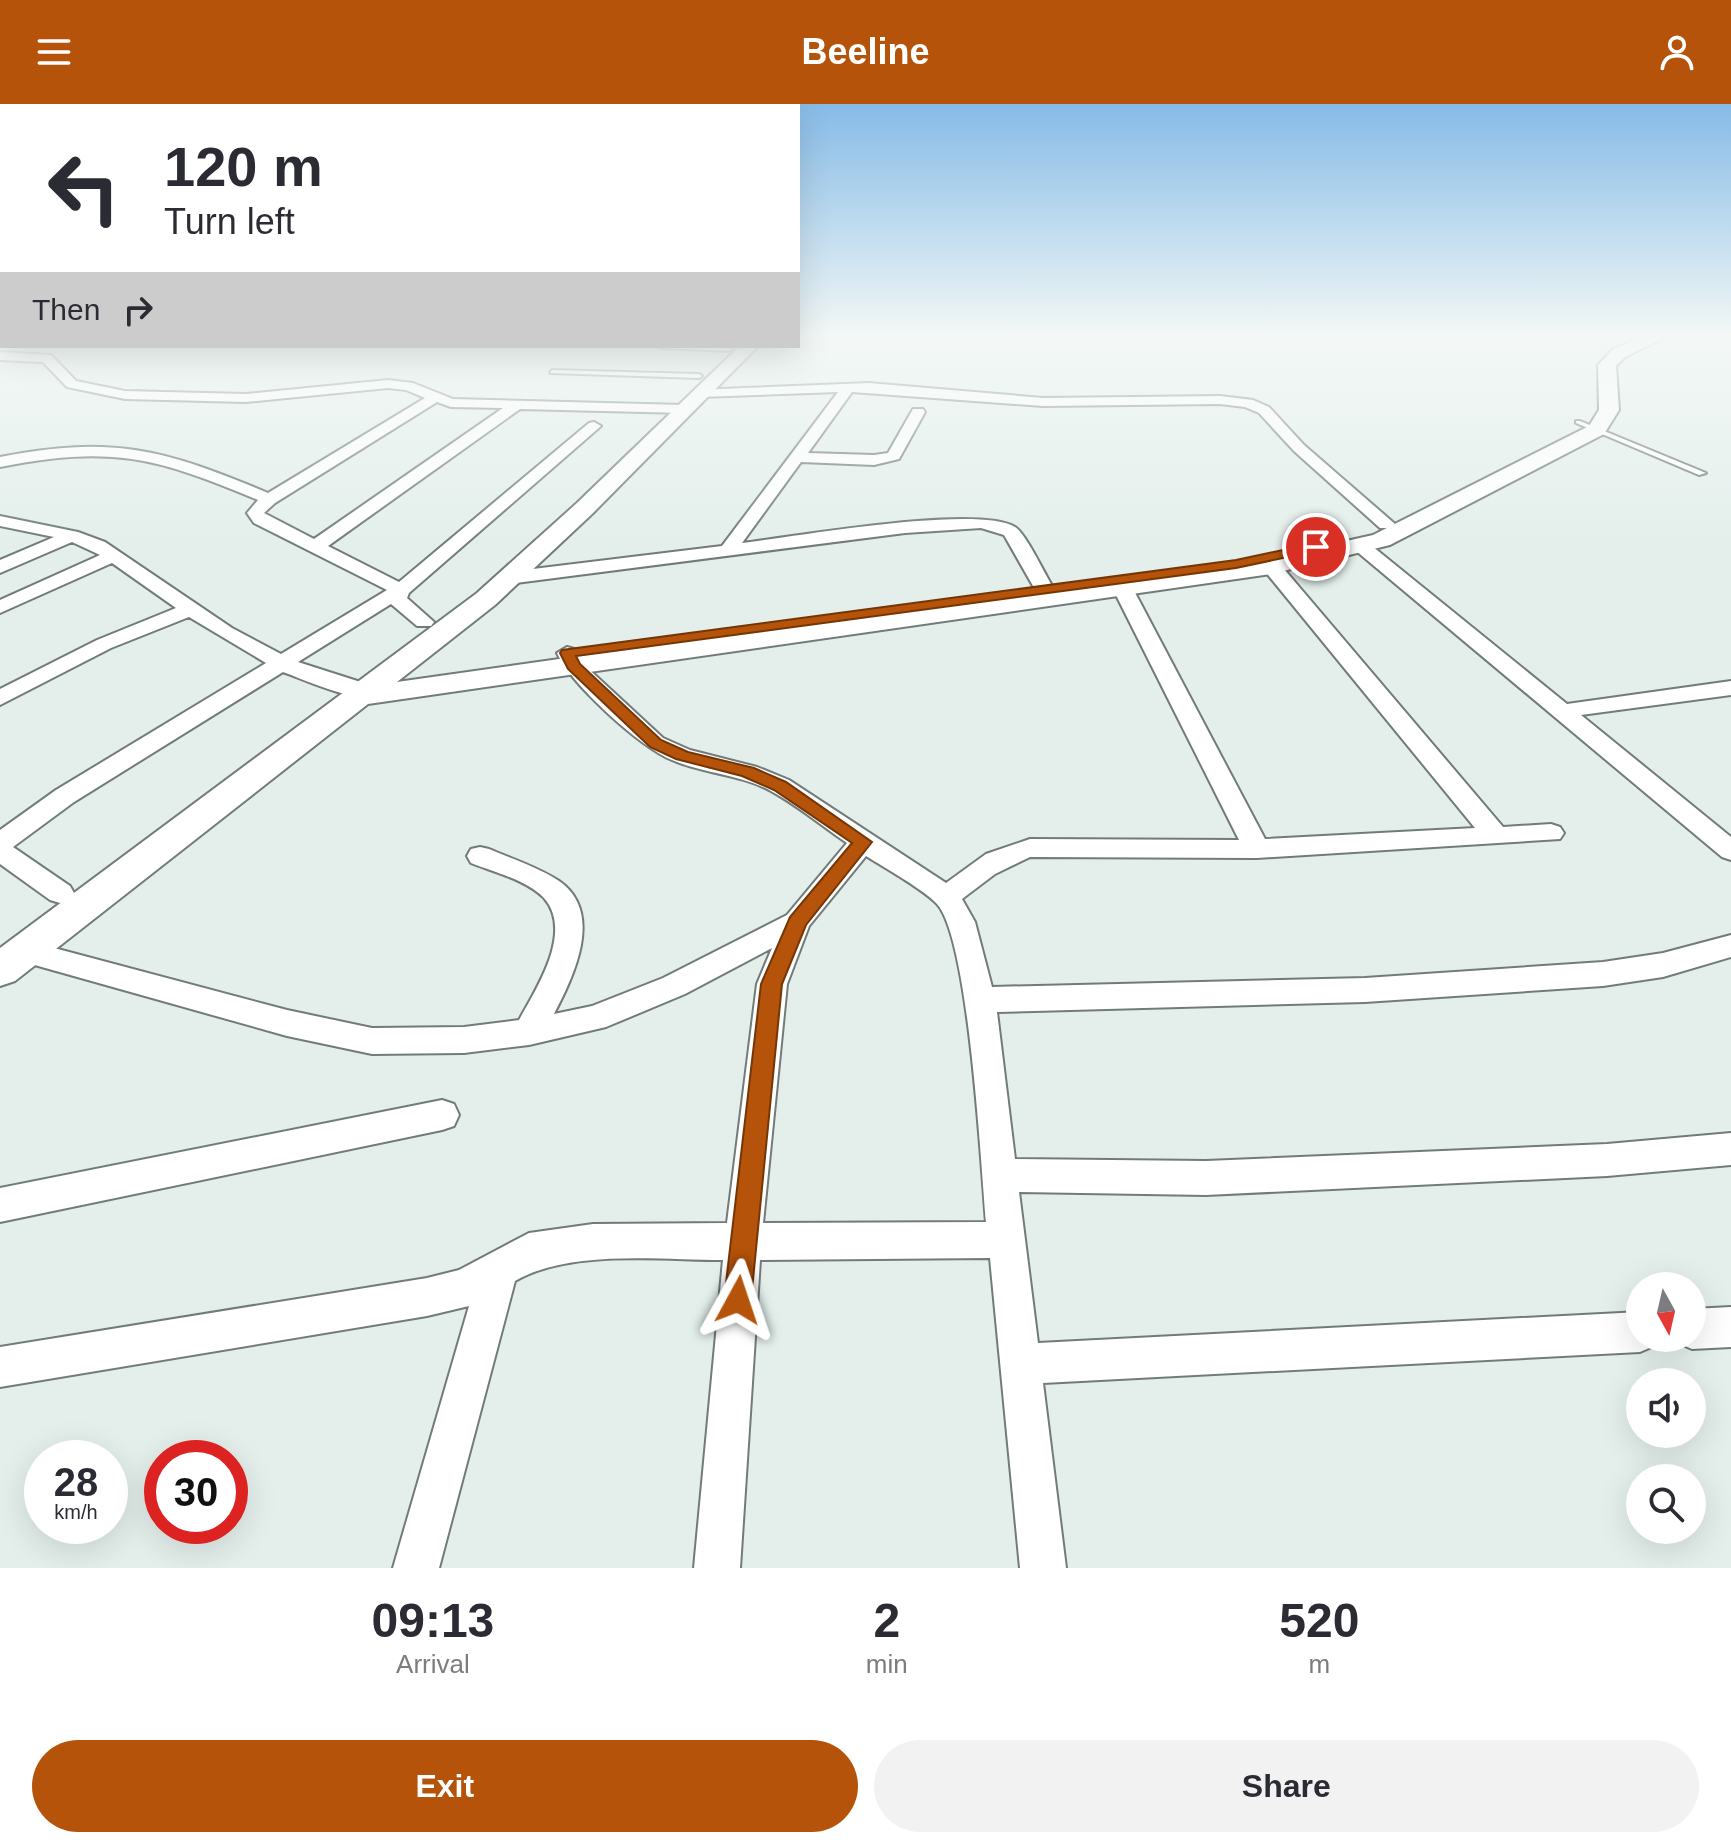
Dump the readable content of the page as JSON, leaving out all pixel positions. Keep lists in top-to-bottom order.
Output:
{
  "north": "bottom",
  "page": {
    "header": "Beeline",
    "turn": ["120 m", "Turn left"],
    "then": "Then",
    "speed": "28 km/h",
    "limit": "30",
    "eta": [
      "09:13",
      "Arrival",
      "2",
      "min",
      "520",
      "m"
    ],
    "buttons": ["Exit", "Share"]
  }
}
